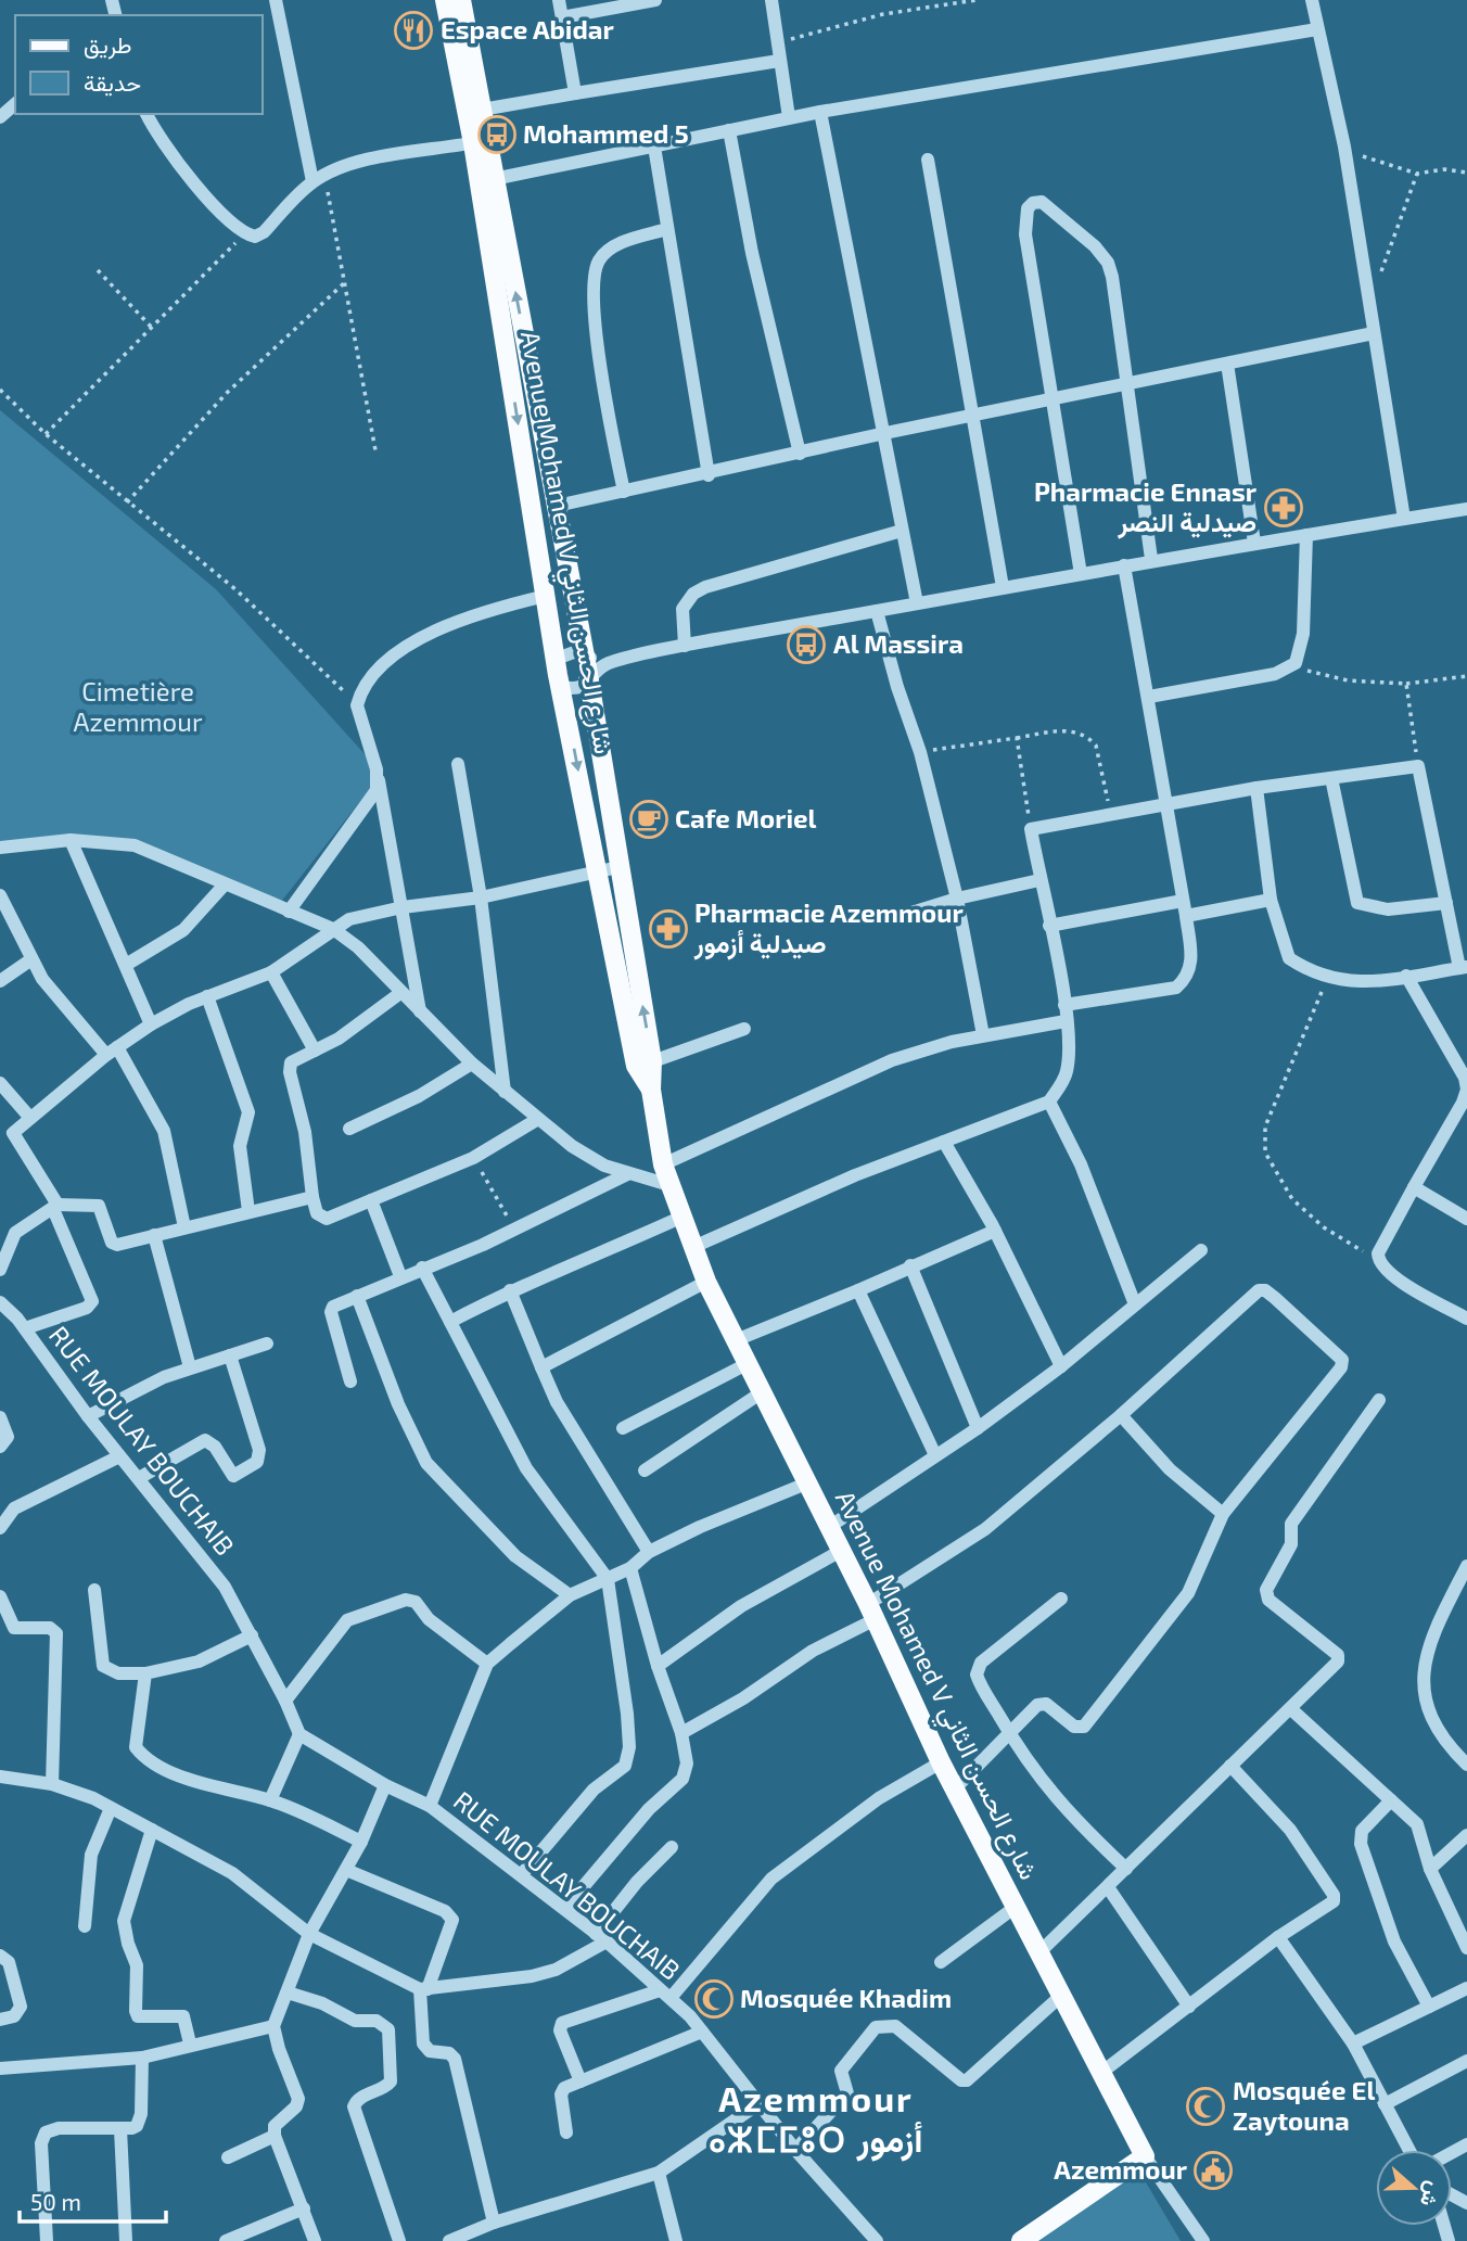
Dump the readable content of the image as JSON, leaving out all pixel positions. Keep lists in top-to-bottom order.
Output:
{
  "streets": {
    "main road": ["Avenue Mohamed V شارع الحسن الثاني"],
    "street": ["RUE MOULAY BOUCHAIB"]
  },
  "districts": ["Azemmour ⴰⵣⵎⵎⵓⵔ أزمور"],
  "parks": ["Cimetière Azemmour"],
  "places": {
    "restaurant": ["Espace Abidar"],
    "bus stop": ["Mohammed 5", "Al Massira"],
    "pharmacy": ["Pharmacie Ennasr صيدلية النصر", "Pharmacie Azemmour صيدلية أزمور"],
    "cafe": ["Cafe Moriel"],
    "mosque": ["Mosquée Khadim", "Mosquée El Zaytouna"],
    "public building": ["Azemmour"]
  },
  "legend": ["طريق", "حديقة"],
  "scale_bar": "50 m",
  "north": "right"
}
